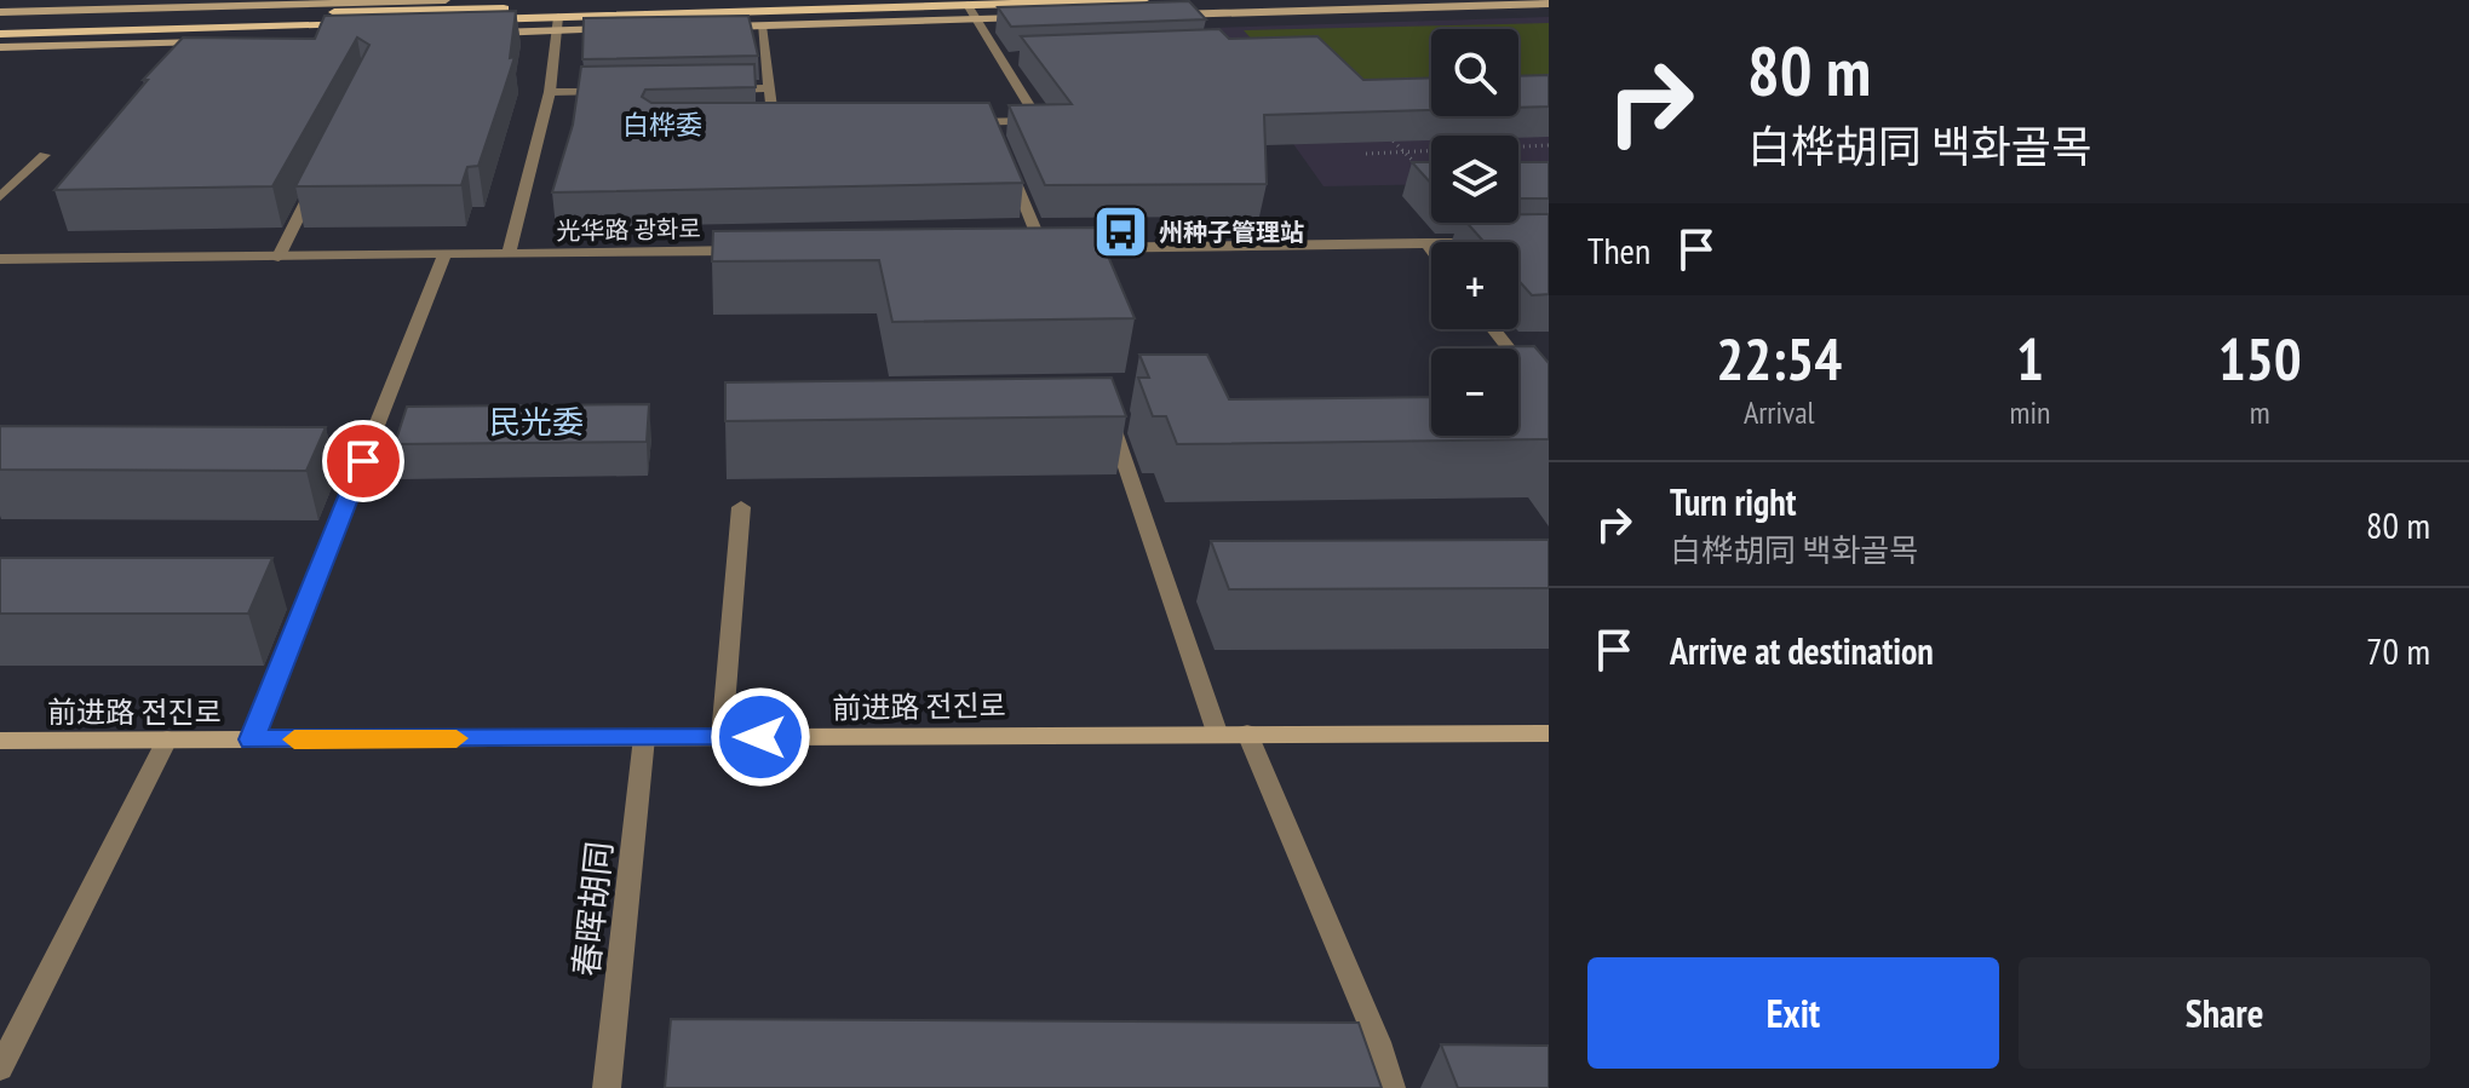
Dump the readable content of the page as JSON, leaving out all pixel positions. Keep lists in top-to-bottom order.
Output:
{
  "streets": {
    "street": ["光华路 광화로", "前进路 전진로", "春晖胡同"]
  },
  "crossings": [
    ["前进路 전진로", "春晖胡同"]
  ],
  "districts": ["白桦委", "民光委"],
  "places": {
    "bus stop": ["州种子管理站"]
  },
  "page": {
    "turn": ["80 m", "白桦胡同 백화골목"],
    "map_buttons": ["+", "−"],
    "then": "Then",
    "eta": [
      "22:54",
      "Arrival",
      "1",
      "min",
      "150",
      "m"
    ],
    "list": [
      {
        "name": "Turn right",
        "note": "白桦胡同 백화골목",
        "value": "80 m"
      },
      {
        "name": "Arrive at destination",
        "value": "70 m"
      }
    ],
    "buttons": ["Exit", "Share"]
  }
}
